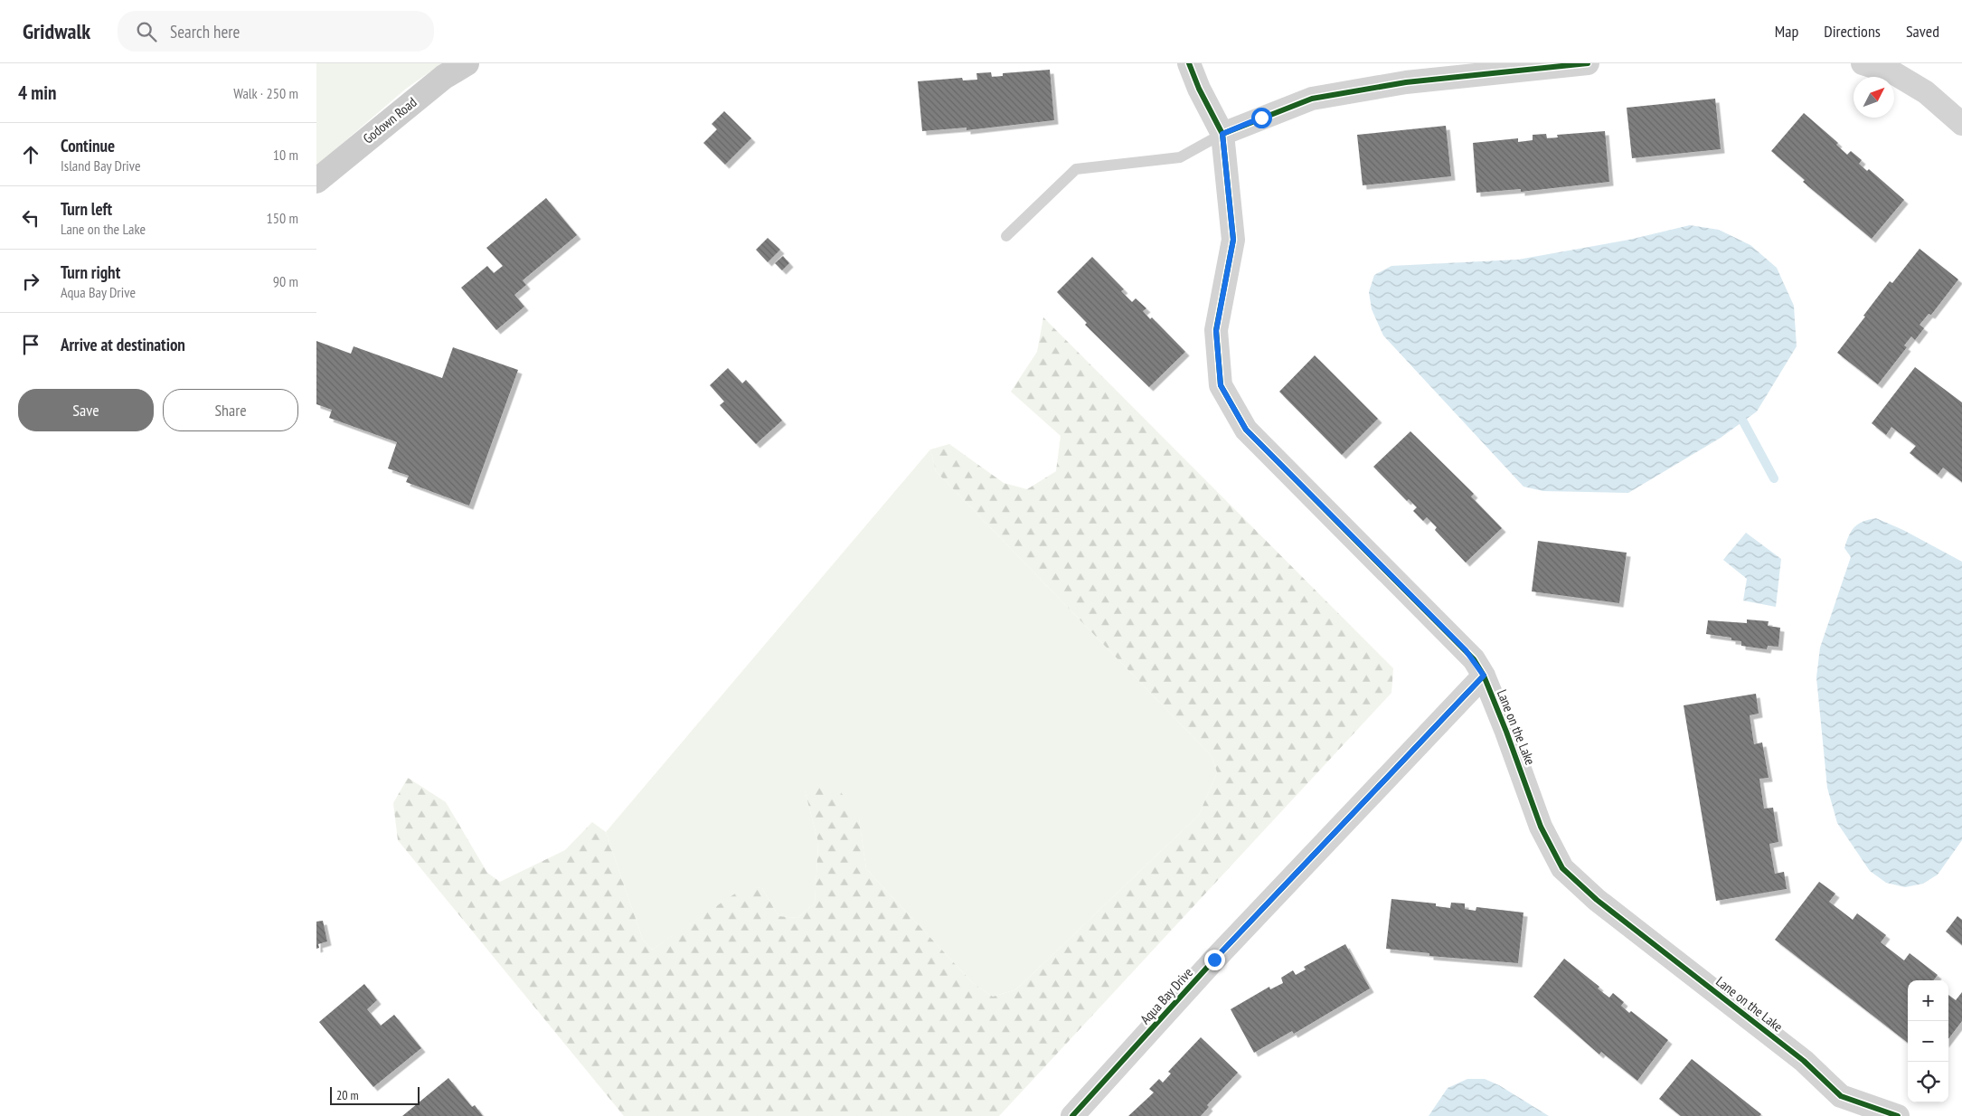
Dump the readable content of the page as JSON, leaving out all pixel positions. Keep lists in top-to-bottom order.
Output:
{
  "streets": {
    "main road": ["Godown Road"],
    "street": ["Lane on the Lake", "Aqua Bay Drive"]
  },
  "crossings": [
    ["Lane on the Lake", "Aqua Bay Drive"]
  ],
  "scale_bar": "20 m",
  "north": "top right",
  "page": {
    "header": "Gridwalk",
    "search": "Search here",
    "nav": ["Map", "Directions", "Saved"],
    "heading": ["4 min", "Walk · 250 m"],
    "list": [
      ["Continue", "Island Bay Drive", "10 m"],
      ["Turn left", "Lane on the Lake", "150 m"],
      ["Turn right", "Aqua Bay Drive", "90 m"],
      "Arrive at destination"
    ],
    "buttons": ["Save", "Share"],
    "map_buttons": ["+", "−"],
    "scale": "20 m"
  }
}
